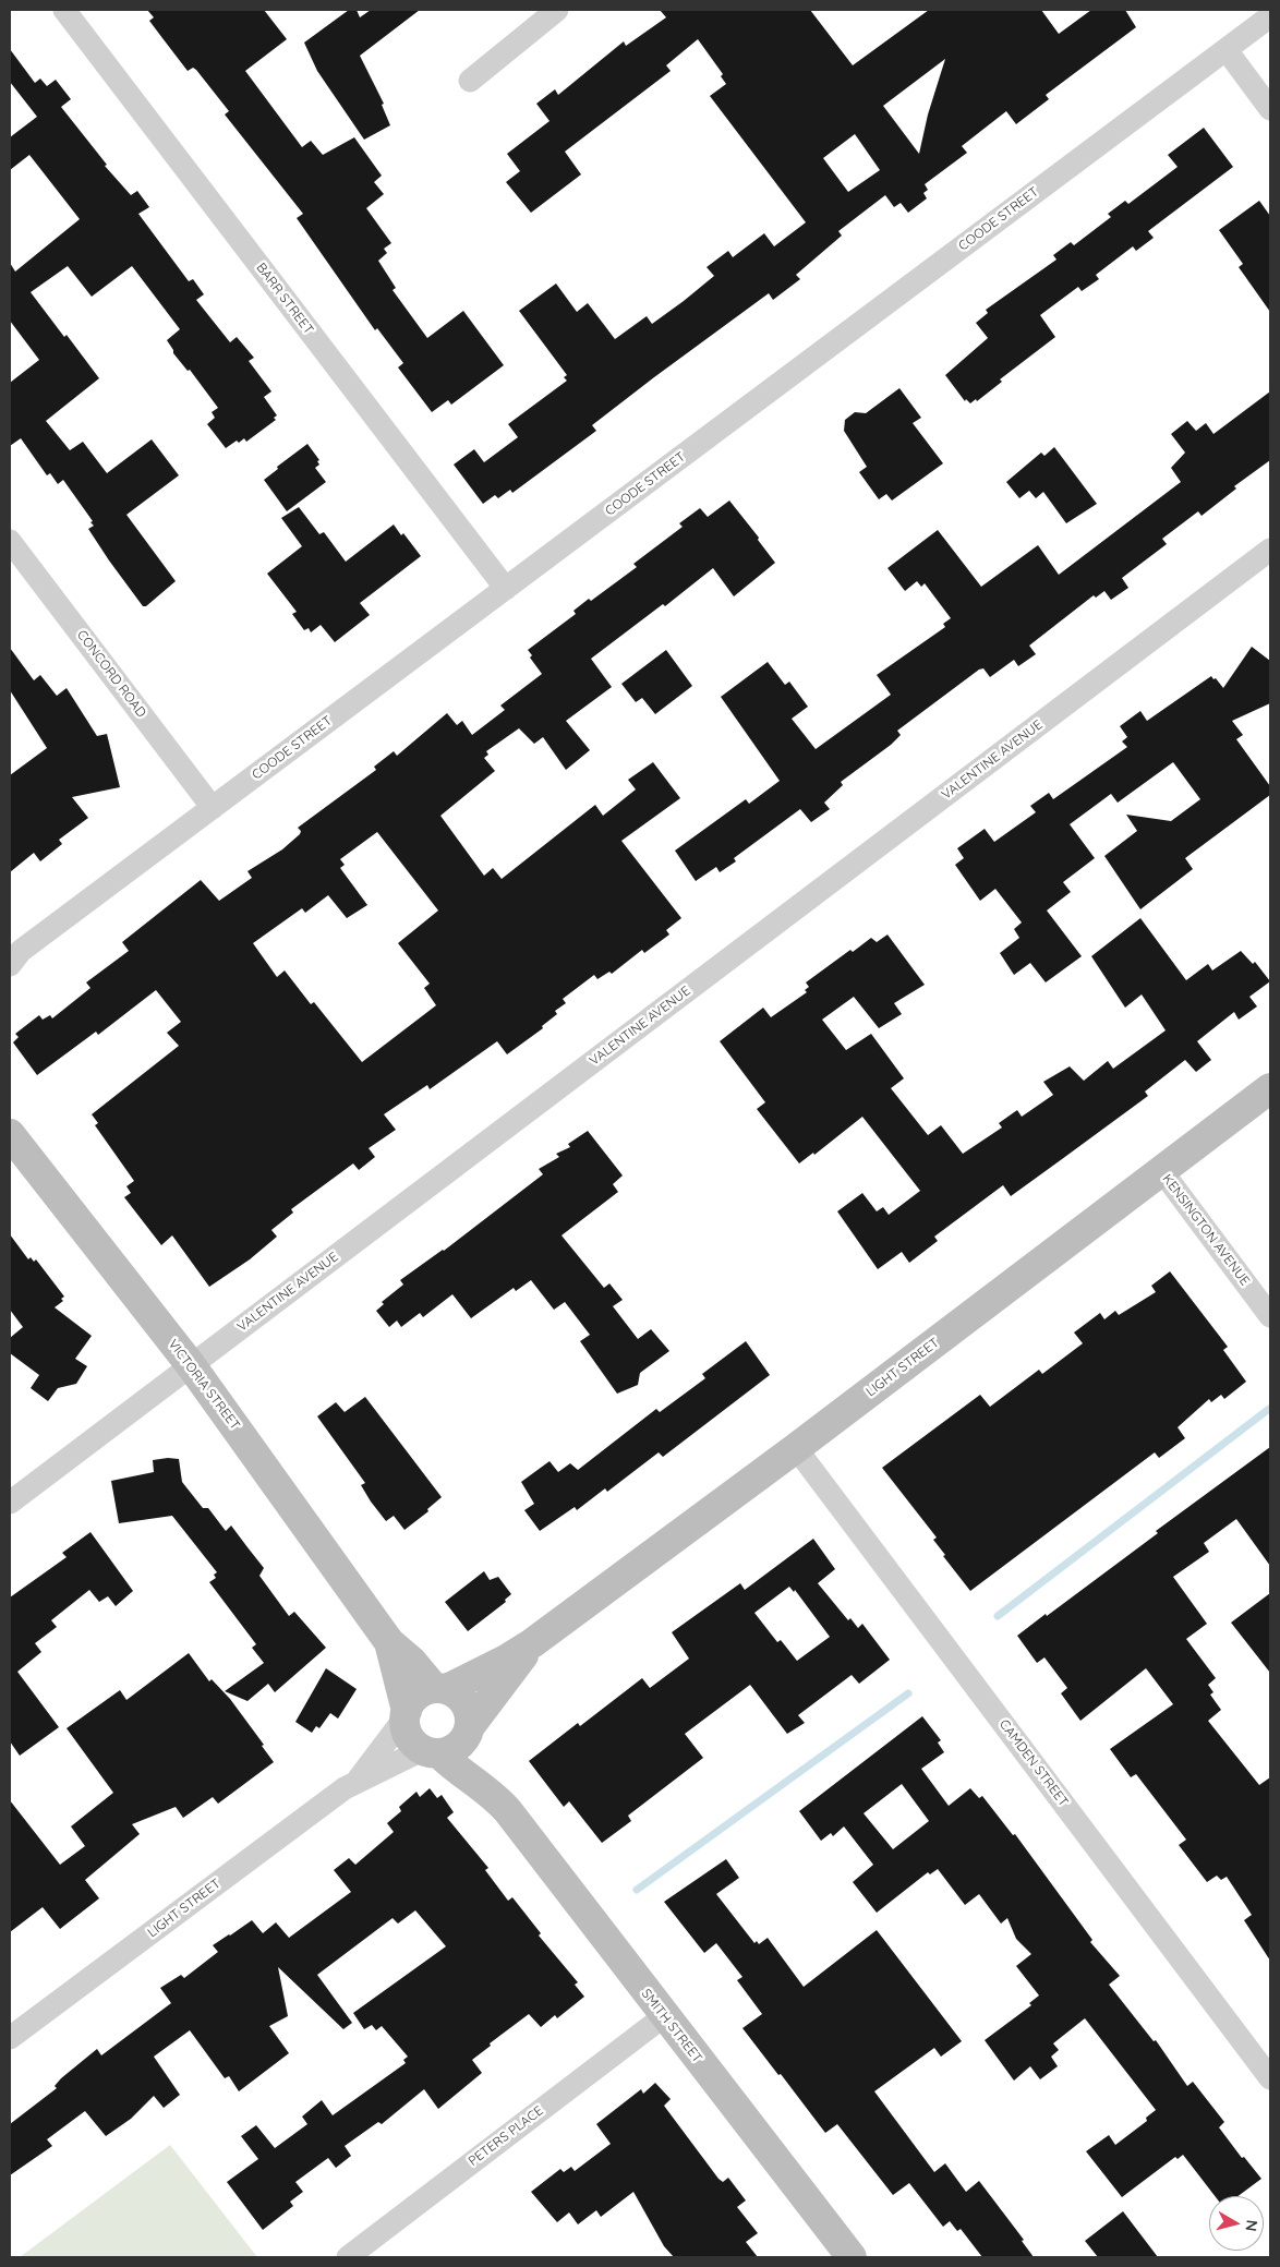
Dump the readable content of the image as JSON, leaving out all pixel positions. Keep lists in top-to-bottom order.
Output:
{
  "streets": {
    "street": [
      "COODE STREET",
      "BARR STREET",
      "CONCORD ROAD",
      "VALENTINE AVENUE",
      "KENSINGTON AVENUE",
      "LIGHT STREET",
      "VICTORIA STREET",
      "CAMDEN STREET",
      "SMITH STREET",
      "PETERS PLACE"
    ]
  },
  "crossings": [
    ["COODE STREET", "BARR STREET"],
    ["COODE STREET", "CONCORD ROAD"],
    ["VALENTINE AVENUE", "VICTORIA STREET"],
    ["KENSINGTON AVENUE", "LIGHT STREET"],
    ["LIGHT STREET", "VICTORIA STREET"],
    ["LIGHT STREET", "CAMDEN STREET"],
    ["LIGHT STREET", "SMITH STREET"],
    ["VICTORIA STREET", "SMITH STREET"],
    ["SMITH STREET", "PETERS PLACE"]
  ],
  "north": "right"
}
